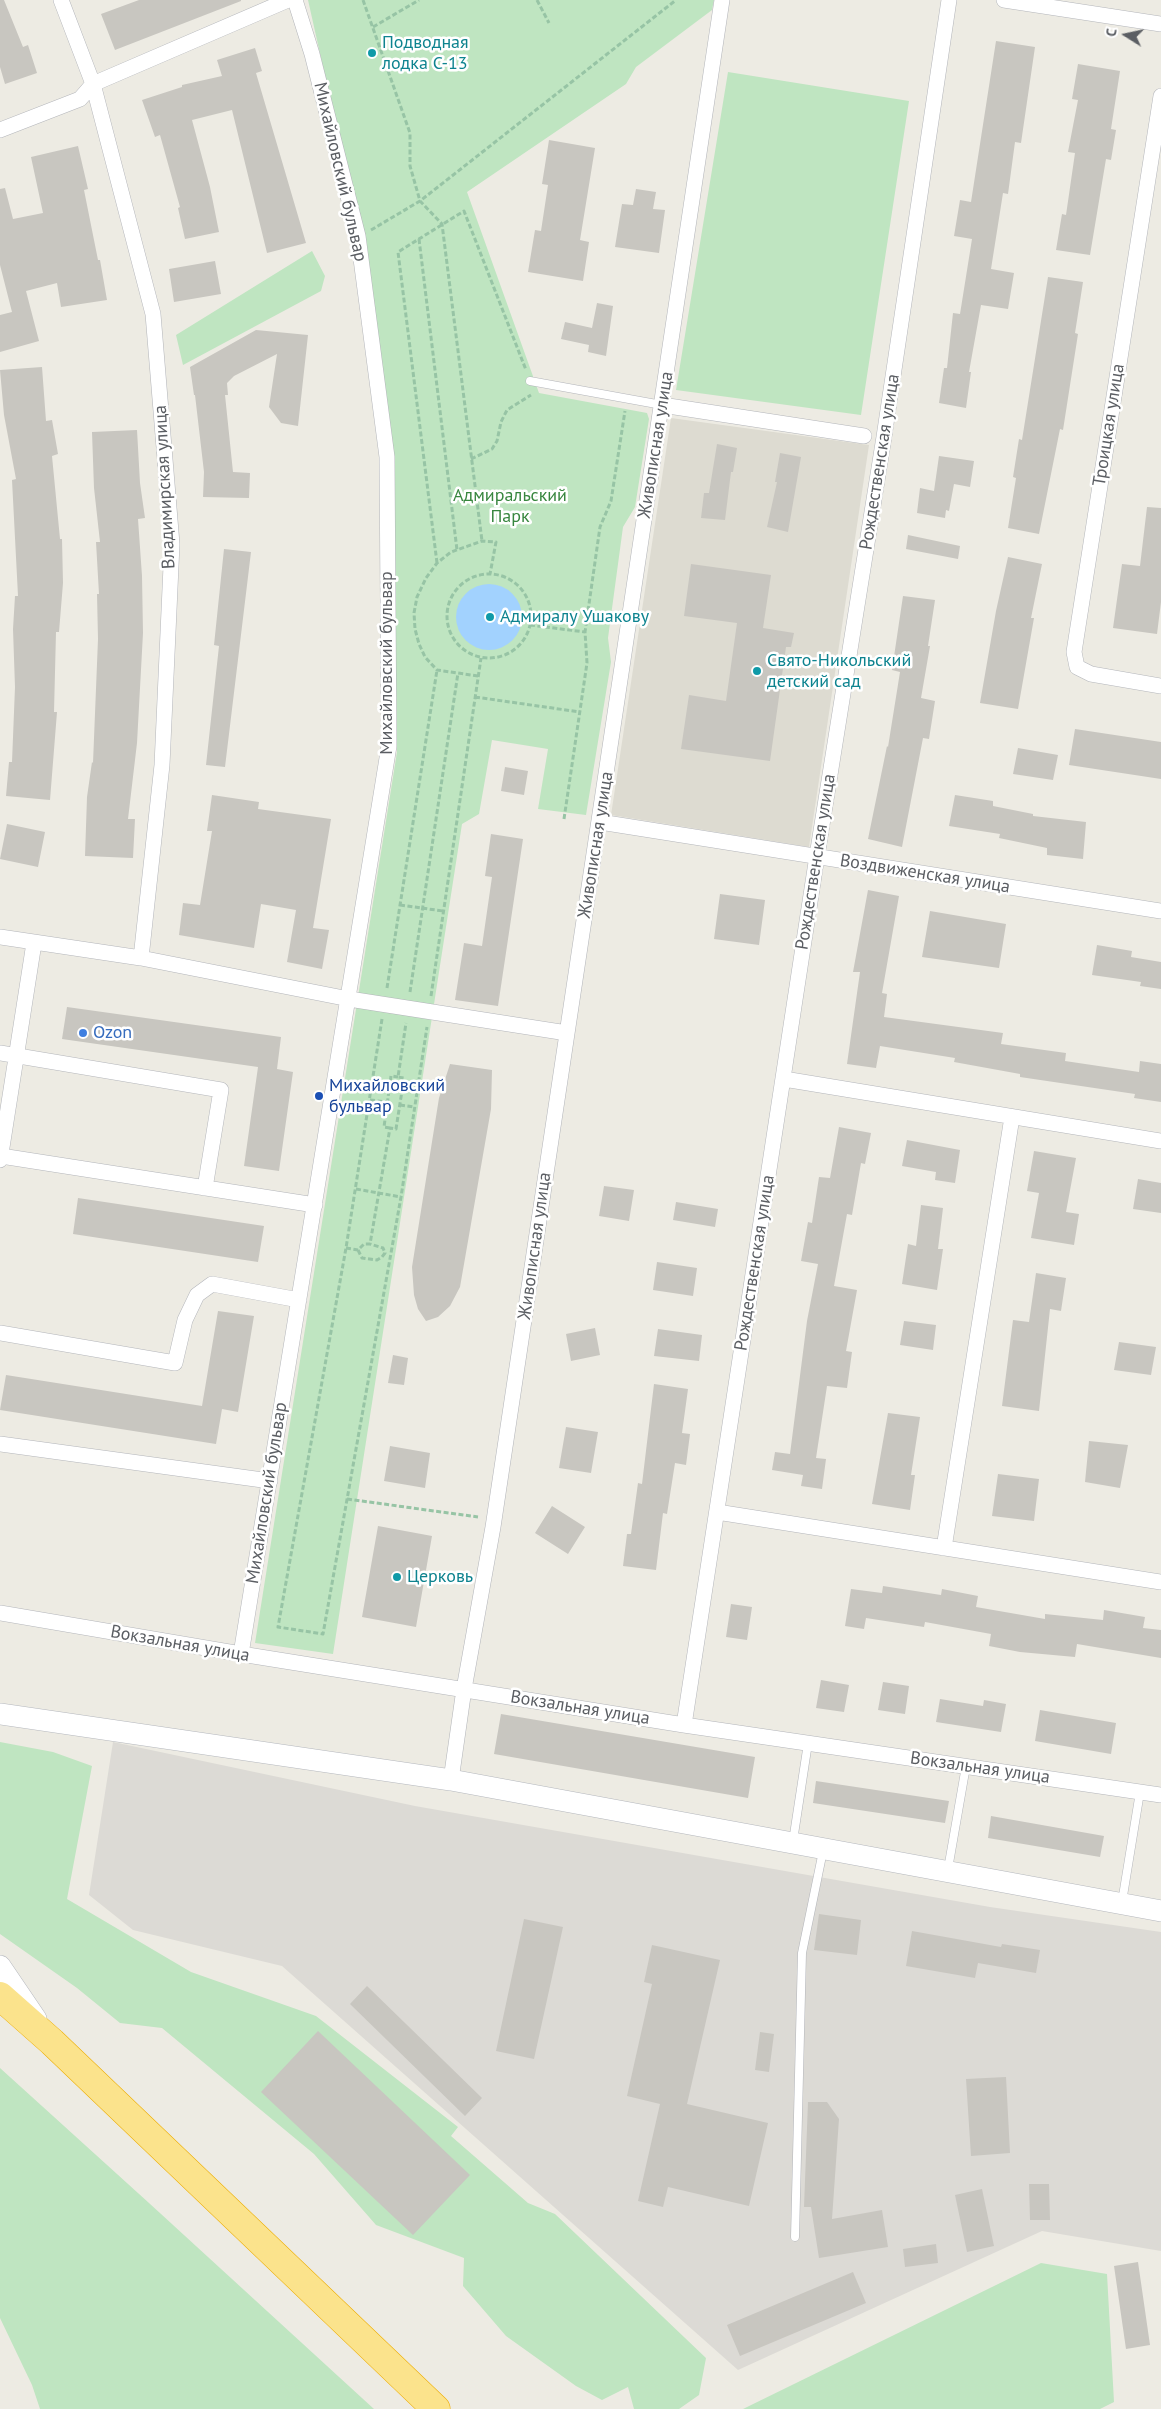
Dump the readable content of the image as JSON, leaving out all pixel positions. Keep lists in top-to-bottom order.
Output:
{
  "streets": {
    "street": [
      "Михайловский бульвар",
      "Троицкая улица",
      "Живописная улица",
      "Рождественская улица",
      "Владимирская улица",
      "Воздвиженская улица",
      "Вокзальная улица"
    ]
  },
  "crossings": [
    ["Михайловский бульвар", "Вокзальная улица"],
    ["Живописная улица", "Воздвиженская улица"],
    ["Живописная улица", "Вокзальная улица"],
    ["Рождественская улица", "Воздвиженская улица"],
    ["Рождественская улица", "Вокзальная улица"]
  ],
  "parks": ["Адмиральский Парк"],
  "places": [
    "Подводная лодка С-13",
    "Адмиралу Ушакову",
    "Свято-Никольский детский сад",
    "Ozon",
    "Михайловский бульвар",
    "Церковь"
  ],
  "north": "left"
}
